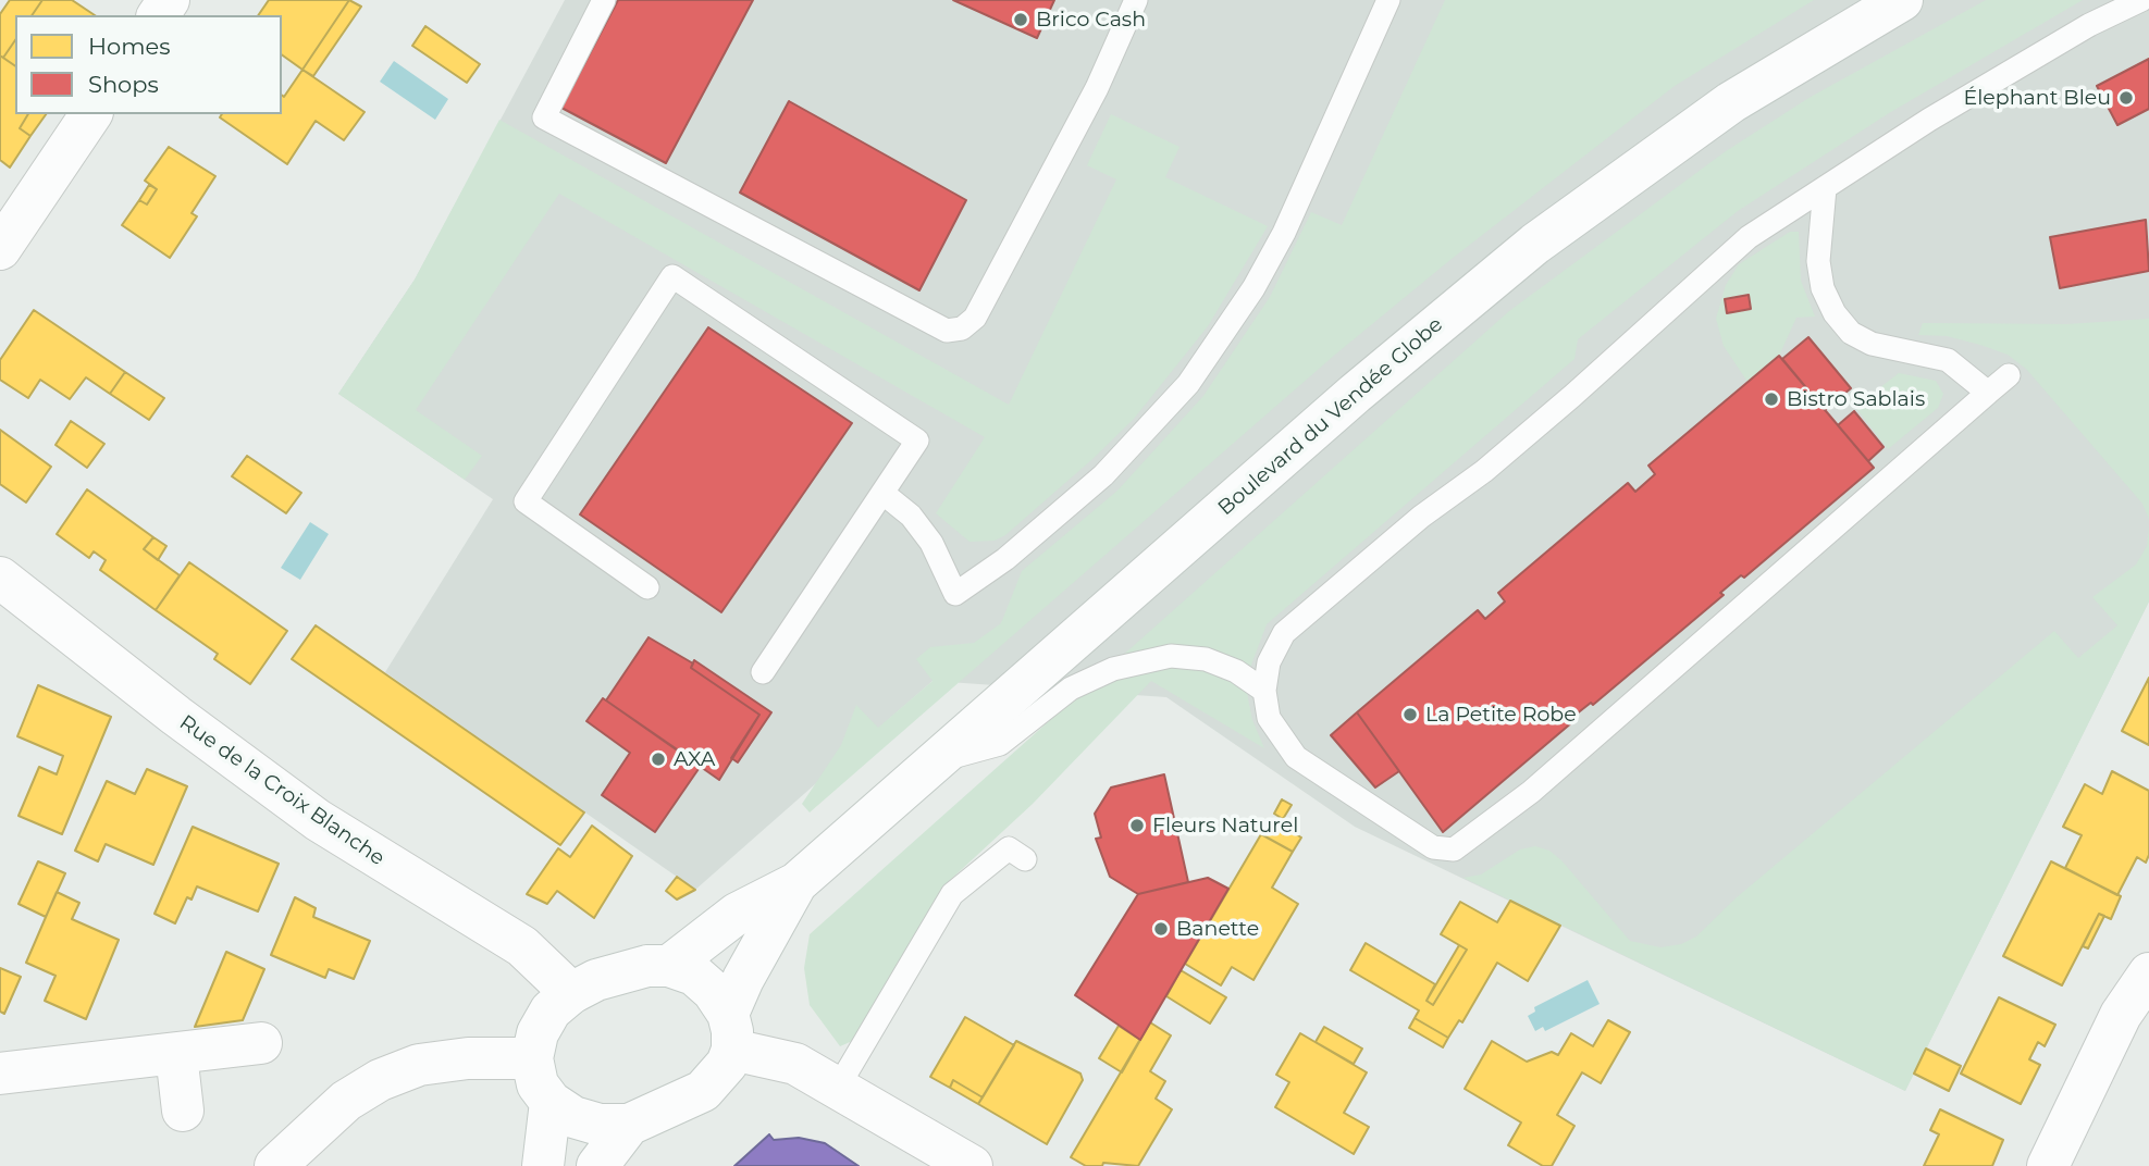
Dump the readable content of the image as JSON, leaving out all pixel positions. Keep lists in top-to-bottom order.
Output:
{
  "streets": {
    "main road": ["Boulevard du Vendée Globe", "Rue de la Croix Blanche"]
  },
  "crossings": [
    ["Boulevard du Vendée Globe", "Rue de la Croix Blanche"]
  ],
  "places": [
    "Brico Cash",
    "Élephant Bleu",
    "Bistro Sablais",
    "La Petite Robe",
    "AXA",
    "Fleurs Naturel",
    "Banette"
  ],
  "legend": ["Homes", "Shops"]
}
